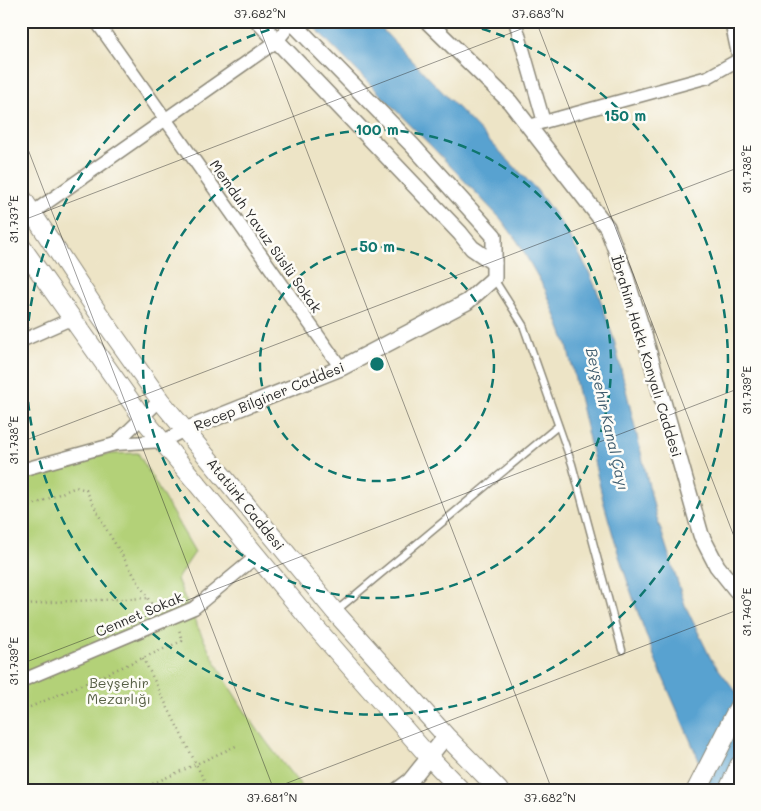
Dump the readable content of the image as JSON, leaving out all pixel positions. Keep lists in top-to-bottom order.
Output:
{
  "streets": {
    "main road": ["Atatürk Caddesi"],
    "street": [
      "Memduh Yavuz Süslü Sokak",
      "İbrahim Hakkı Konyalı Caddesi",
      "Recep Bilginer Caddesi",
      "Cennet Sokak"
    ]
  },
  "crossings": [
    ["Memduh Yavuz Süslü Sokak", "Recep Bilginer Caddesi"],
    ["Recep Bilginer Caddesi", "Atatürk Caddesi"],
    ["Atatürk Caddesi", "Cennet Sokak"]
  ],
  "water": ["Beyşehir Kanal Çayı"],
  "parks": ["Beyşehir Mezarlığı"],
  "coordinates": [
    "37.682°N",
    "37.683°N",
    "31.738°E",
    "31.737°E",
    "31.739°E",
    "31.740°E",
    "37.681°N"
  ],
  "rings": ["150 m", "100 m", "50 m"]
}
